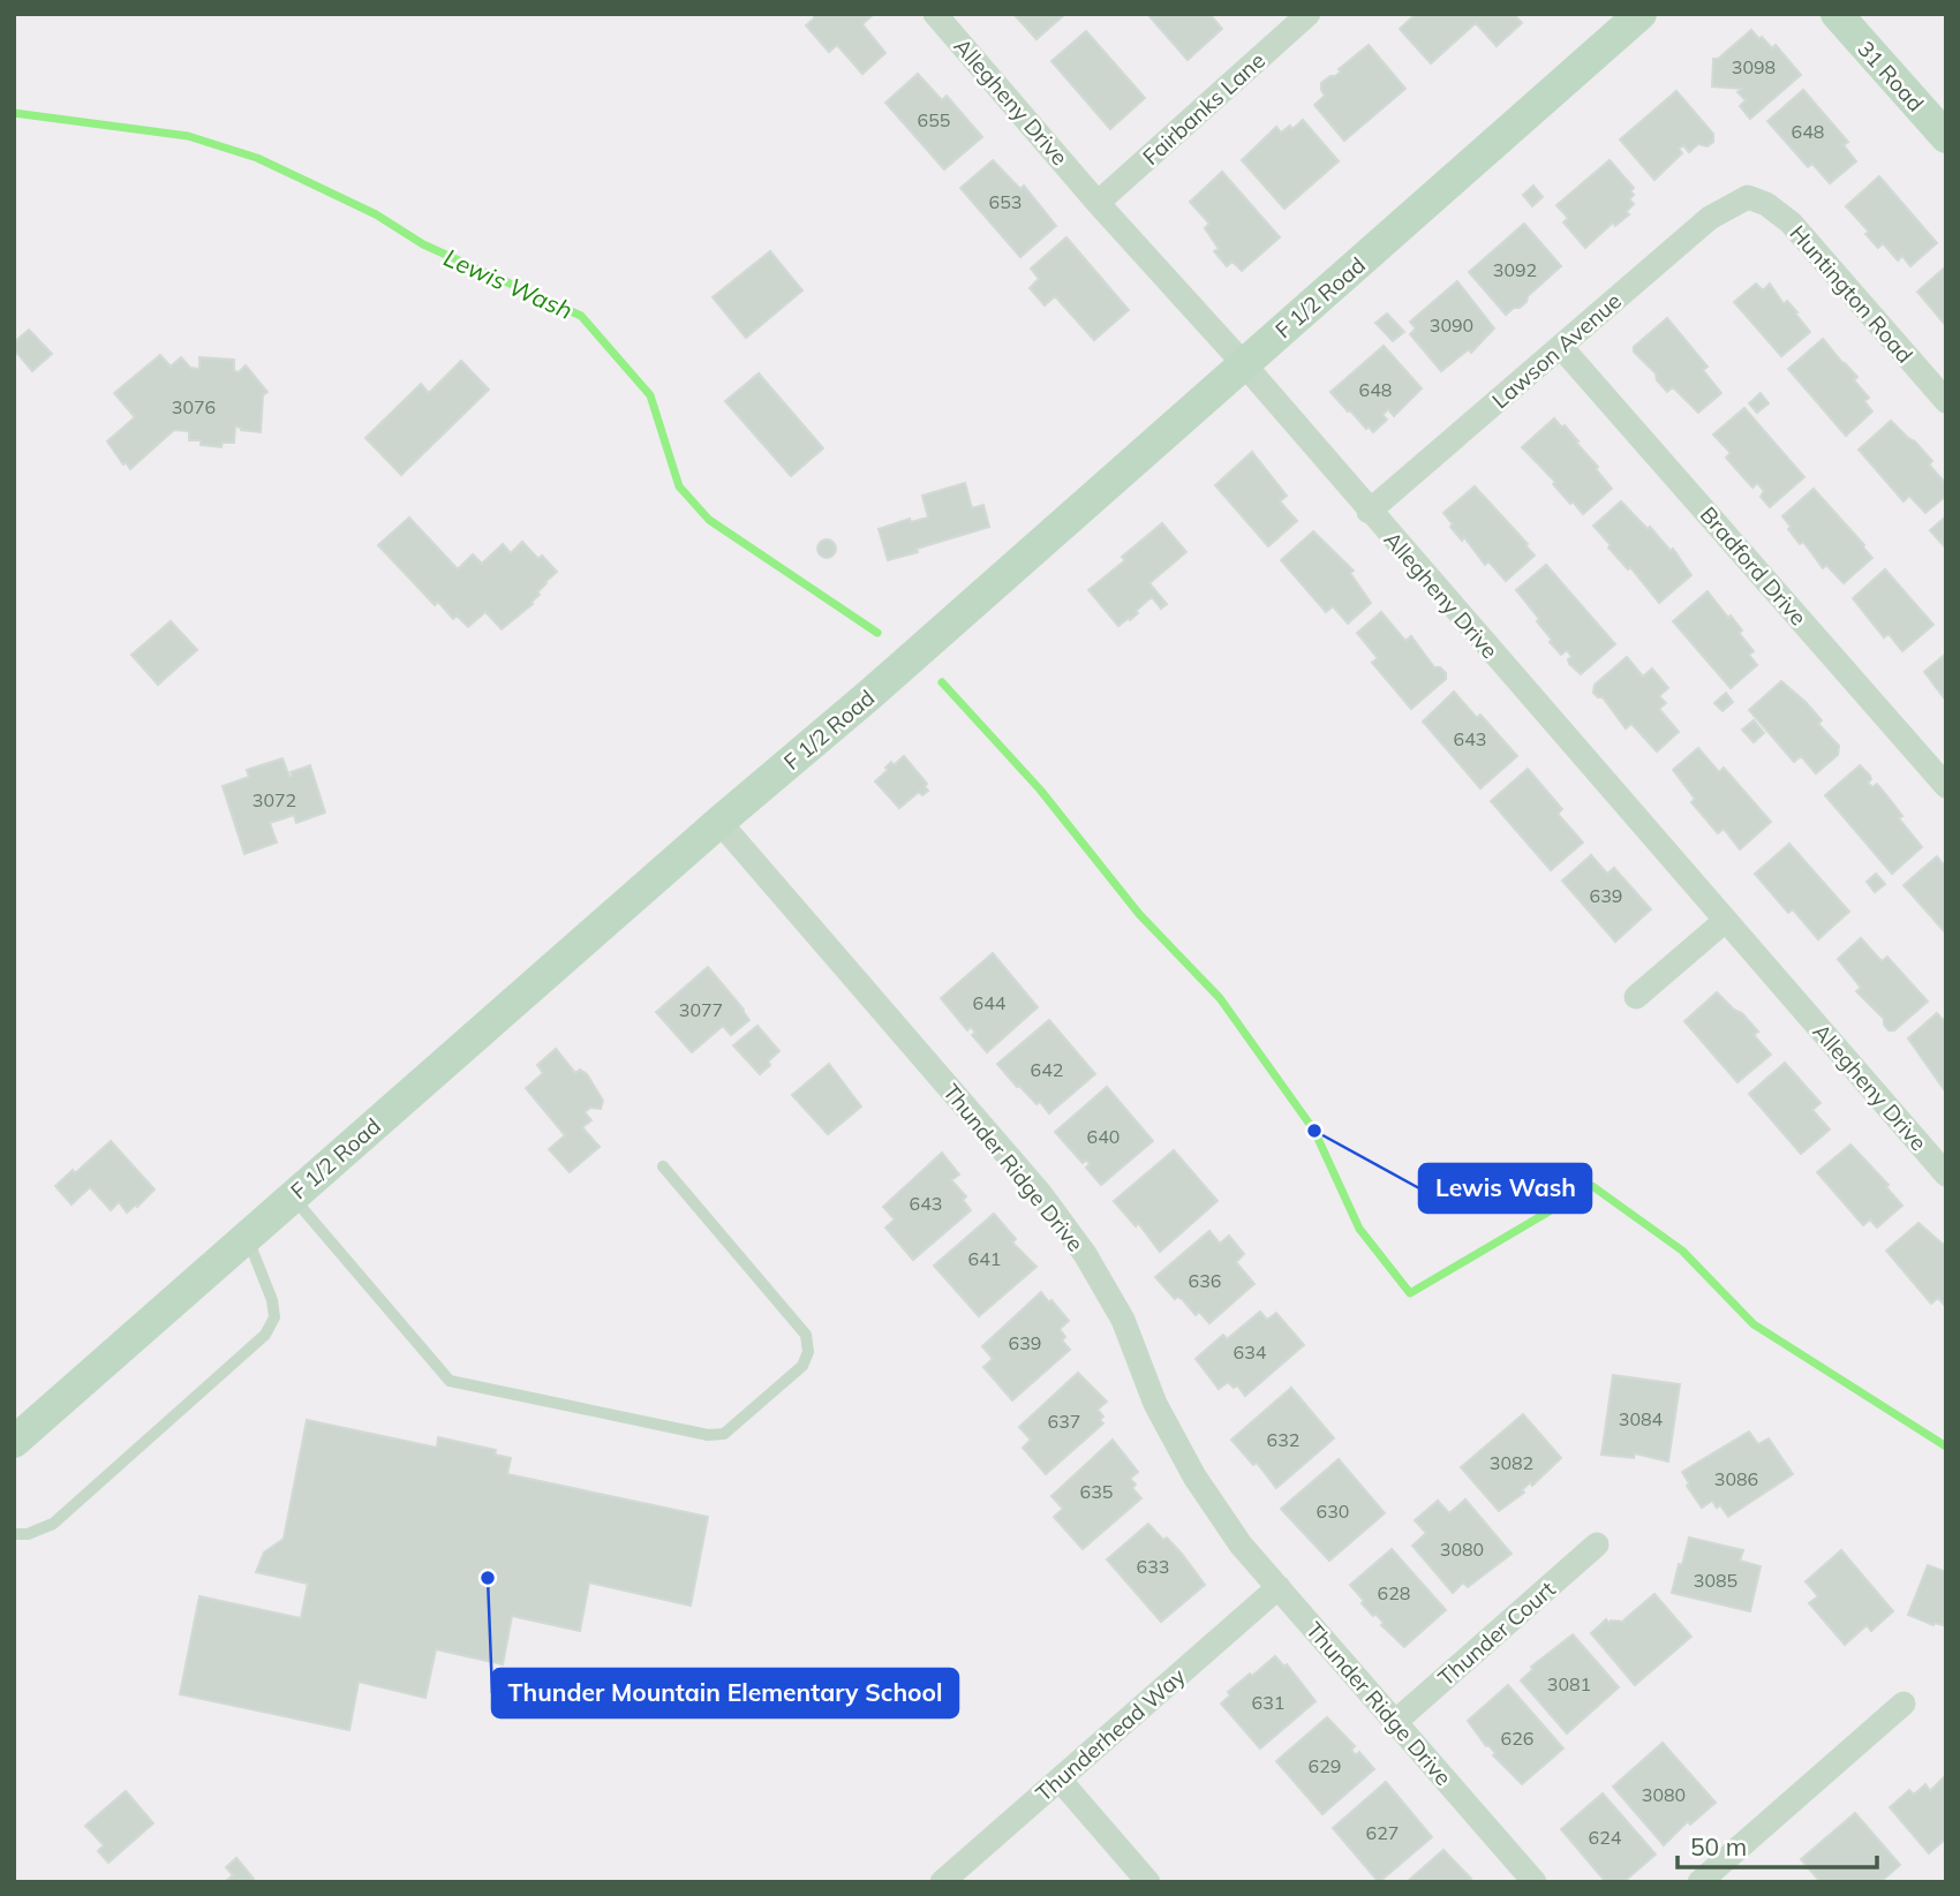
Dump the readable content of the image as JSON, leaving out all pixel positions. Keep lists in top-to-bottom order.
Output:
{
  "streets": {
    "street": [
      "31 Road",
      "Allegheny Drive",
      "Fairbanks Lane",
      "Huntington Road",
      "F 1/2 Road",
      "Lawson Avenue",
      "Bradford Drive",
      "Thunder Ridge Drive",
      "Thunder Court",
      "Thunderhead Way"
    ]
  },
  "crossings": [
    ["Allegheny Drive", "Fairbanks Lane"],
    ["Allegheny Drive", "F 1/2 Road"],
    ["Allegheny Drive", "Lawson Avenue"],
    ["Huntington Road", "Lawson Avenue"],
    ["F 1/2 Road", "Thunder Ridge Drive"],
    ["Lawson Avenue", "Bradford Drive"],
    ["Thunder Ridge Drive", "Thunder Court"],
    ["Thunder Ridge Drive", "Thunderhead Way"]
  ],
  "water": ["Lewis Wash"],
  "places": ["Lewis Wash", "Thunder Mountain Elementary School"],
  "house_numbers": [
    "3098",
    "655",
    "648",
    "653",
    "3092",
    "3090",
    "648",
    "3076",
    "643",
    "3072",
    "639",
    "644",
    "3077",
    "642",
    "640",
    "643",
    "641",
    "636",
    "639",
    "634",
    "3084",
    "637",
    "632",
    "3082",
    "3086",
    "635",
    "630",
    "3080",
    "633",
    "3085",
    "628",
    "3081",
    "631",
    "626",
    "629",
    "3080",
    "627",
    "624"
  ],
  "scale_bar": "50 m"
}
